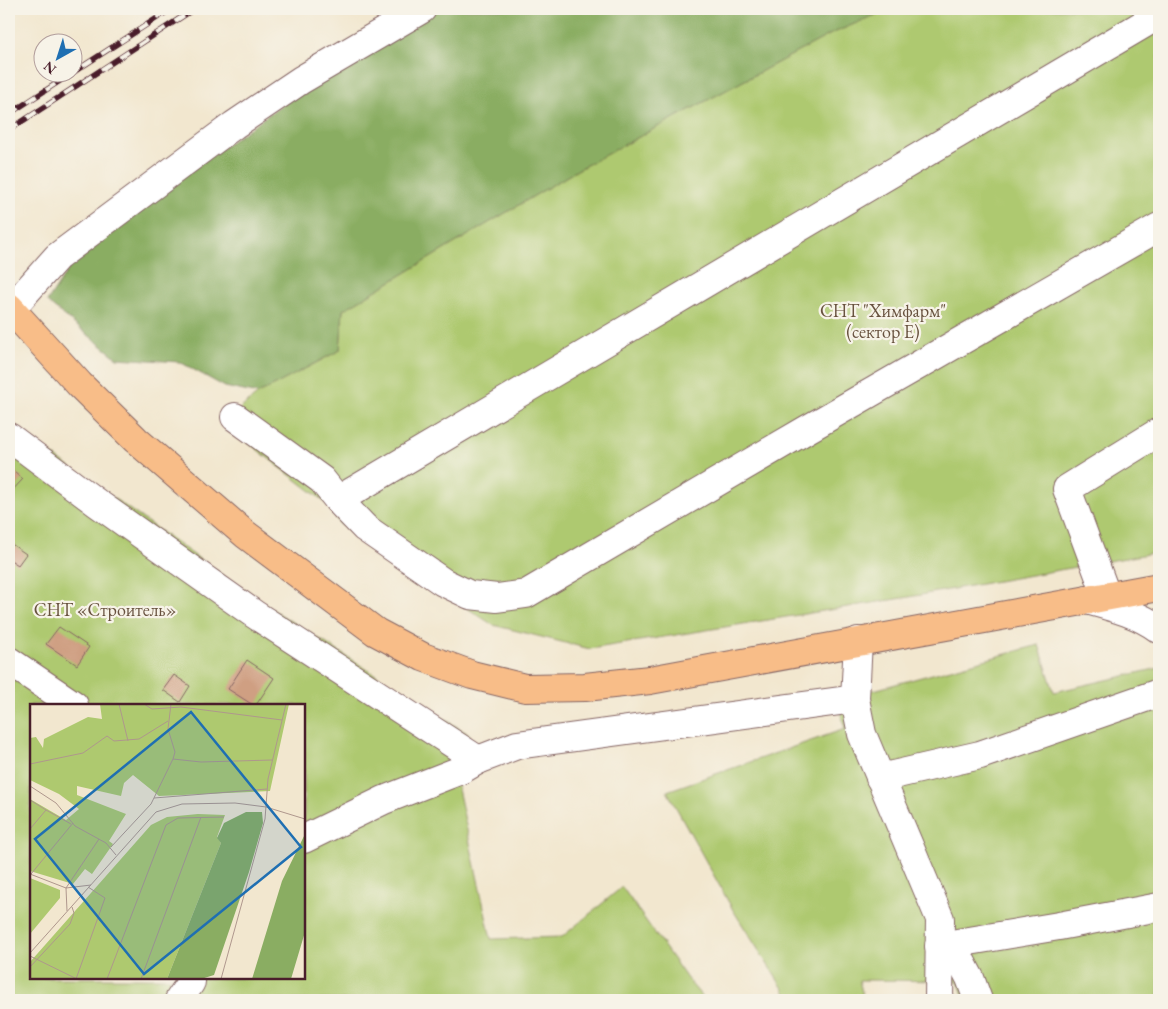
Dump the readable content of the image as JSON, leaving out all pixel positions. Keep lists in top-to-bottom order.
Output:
{
  "parks": ["СНТ \"Химфарм\" (сектор Е)", "СНТ «Строитель»"],
  "north": "bottom left"
}
